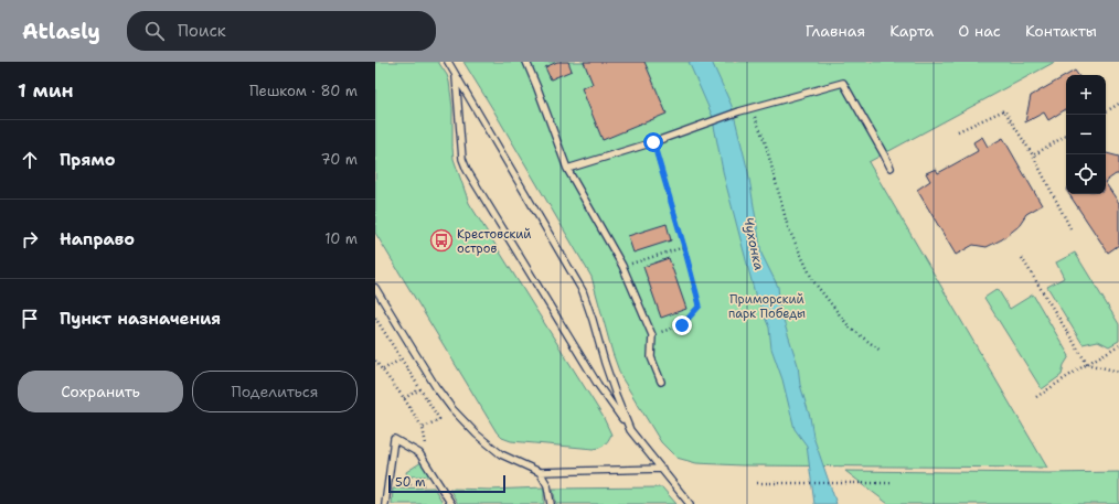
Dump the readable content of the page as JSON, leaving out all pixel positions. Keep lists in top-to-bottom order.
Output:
{
  "water": ["Чухонка"],
  "parks": ["Приморский парк Победы"],
  "places": {
    "bus stop": ["Крестовский остров"]
  },
  "scale_bar": "50 m",
  "page": {
    "header": "Atlasly",
    "search": "Поиск",
    "nav": [
      "Главная",
      "Карта",
      "О нас",
      "Контакты"
    ],
    "heading": ["1 мин", "Пешком · 80 m"],
    "map_buttons": ["+", "−"],
    "list": [
      ["Прямо", "70 m"],
      ["Направо", "10 m"],
      "Пункт назначения"
    ],
    "buttons": ["Сохранить", "Поделиться"],
    "scale": "50 m"
  }
}
